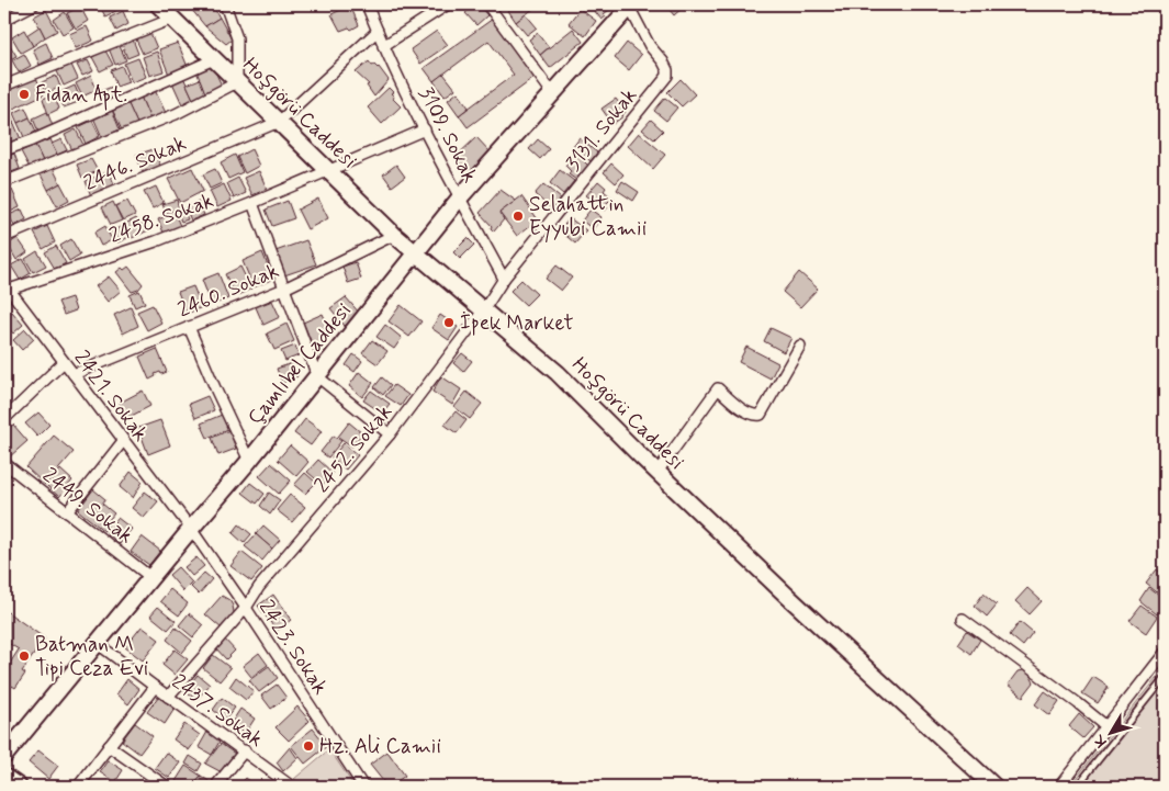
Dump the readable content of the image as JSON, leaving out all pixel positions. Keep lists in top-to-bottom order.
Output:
{
  "streets": {
    "street": [
      "Hoşgörü Caddesi",
      "3131. Sokak",
      "3109. Sokak",
      "2446. Sokak",
      "2458. Sokak",
      "2460. Sokak",
      "Çamlıbel Caddesi",
      "2421. Sokak",
      "2452. Sokak",
      "2449. Sokak",
      "2423. Sokak",
      "2437. Sokak"
    ]
  },
  "crossings": [
    ["Hoşgörü Caddesi", "3131. Sokak"],
    ["Hoşgörü Caddesi", "2446. Sokak"],
    ["Hoşgörü Caddesi", "2458. Sokak"],
    ["Hoşgörü Caddesi", "2460. Sokak"],
    ["Hoşgörü Caddesi", "Çamlıbel Caddesi"],
    ["Hoşgörü Caddesi", "2452. Sokak"],
    ["3131. Sokak", "3109. Sokak"],
    ["3131. Sokak", "Çamlıbel Caddesi"],
    ["3131. Sokak", "2452. Sokak"],
    ["3109. Sokak", "2446. Sokak"],
    ["3109. Sokak", "2458. Sokak"],
    ["3109. Sokak", "Çamlıbel Caddesi"],
    ["2458. Sokak", "2421. Sokak"],
    ["2460. Sokak", "2421. Sokak"],
    ["Çamlıbel Caddesi", "2421. Sokak"],
    ["Çamlıbel Caddesi", "2449. Sokak"],
    ["Çamlıbel Caddesi", "2423. Sokak"],
    ["Çamlıbel Caddesi", "2437. Sokak"],
    ["2421. Sokak", "2423. Sokak"],
    ["2452. Sokak", "2423. Sokak"],
    ["2452. Sokak", "2437. Sokak"]
  ],
  "places": [
    "Fidan Apt.",
    "Selahattin Eyyubi Camii",
    "İpek Market",
    "Batman M Tipi Ceza Evi",
    "Hz. Ali Camii"
  ],
  "north": "bottom left"
}
